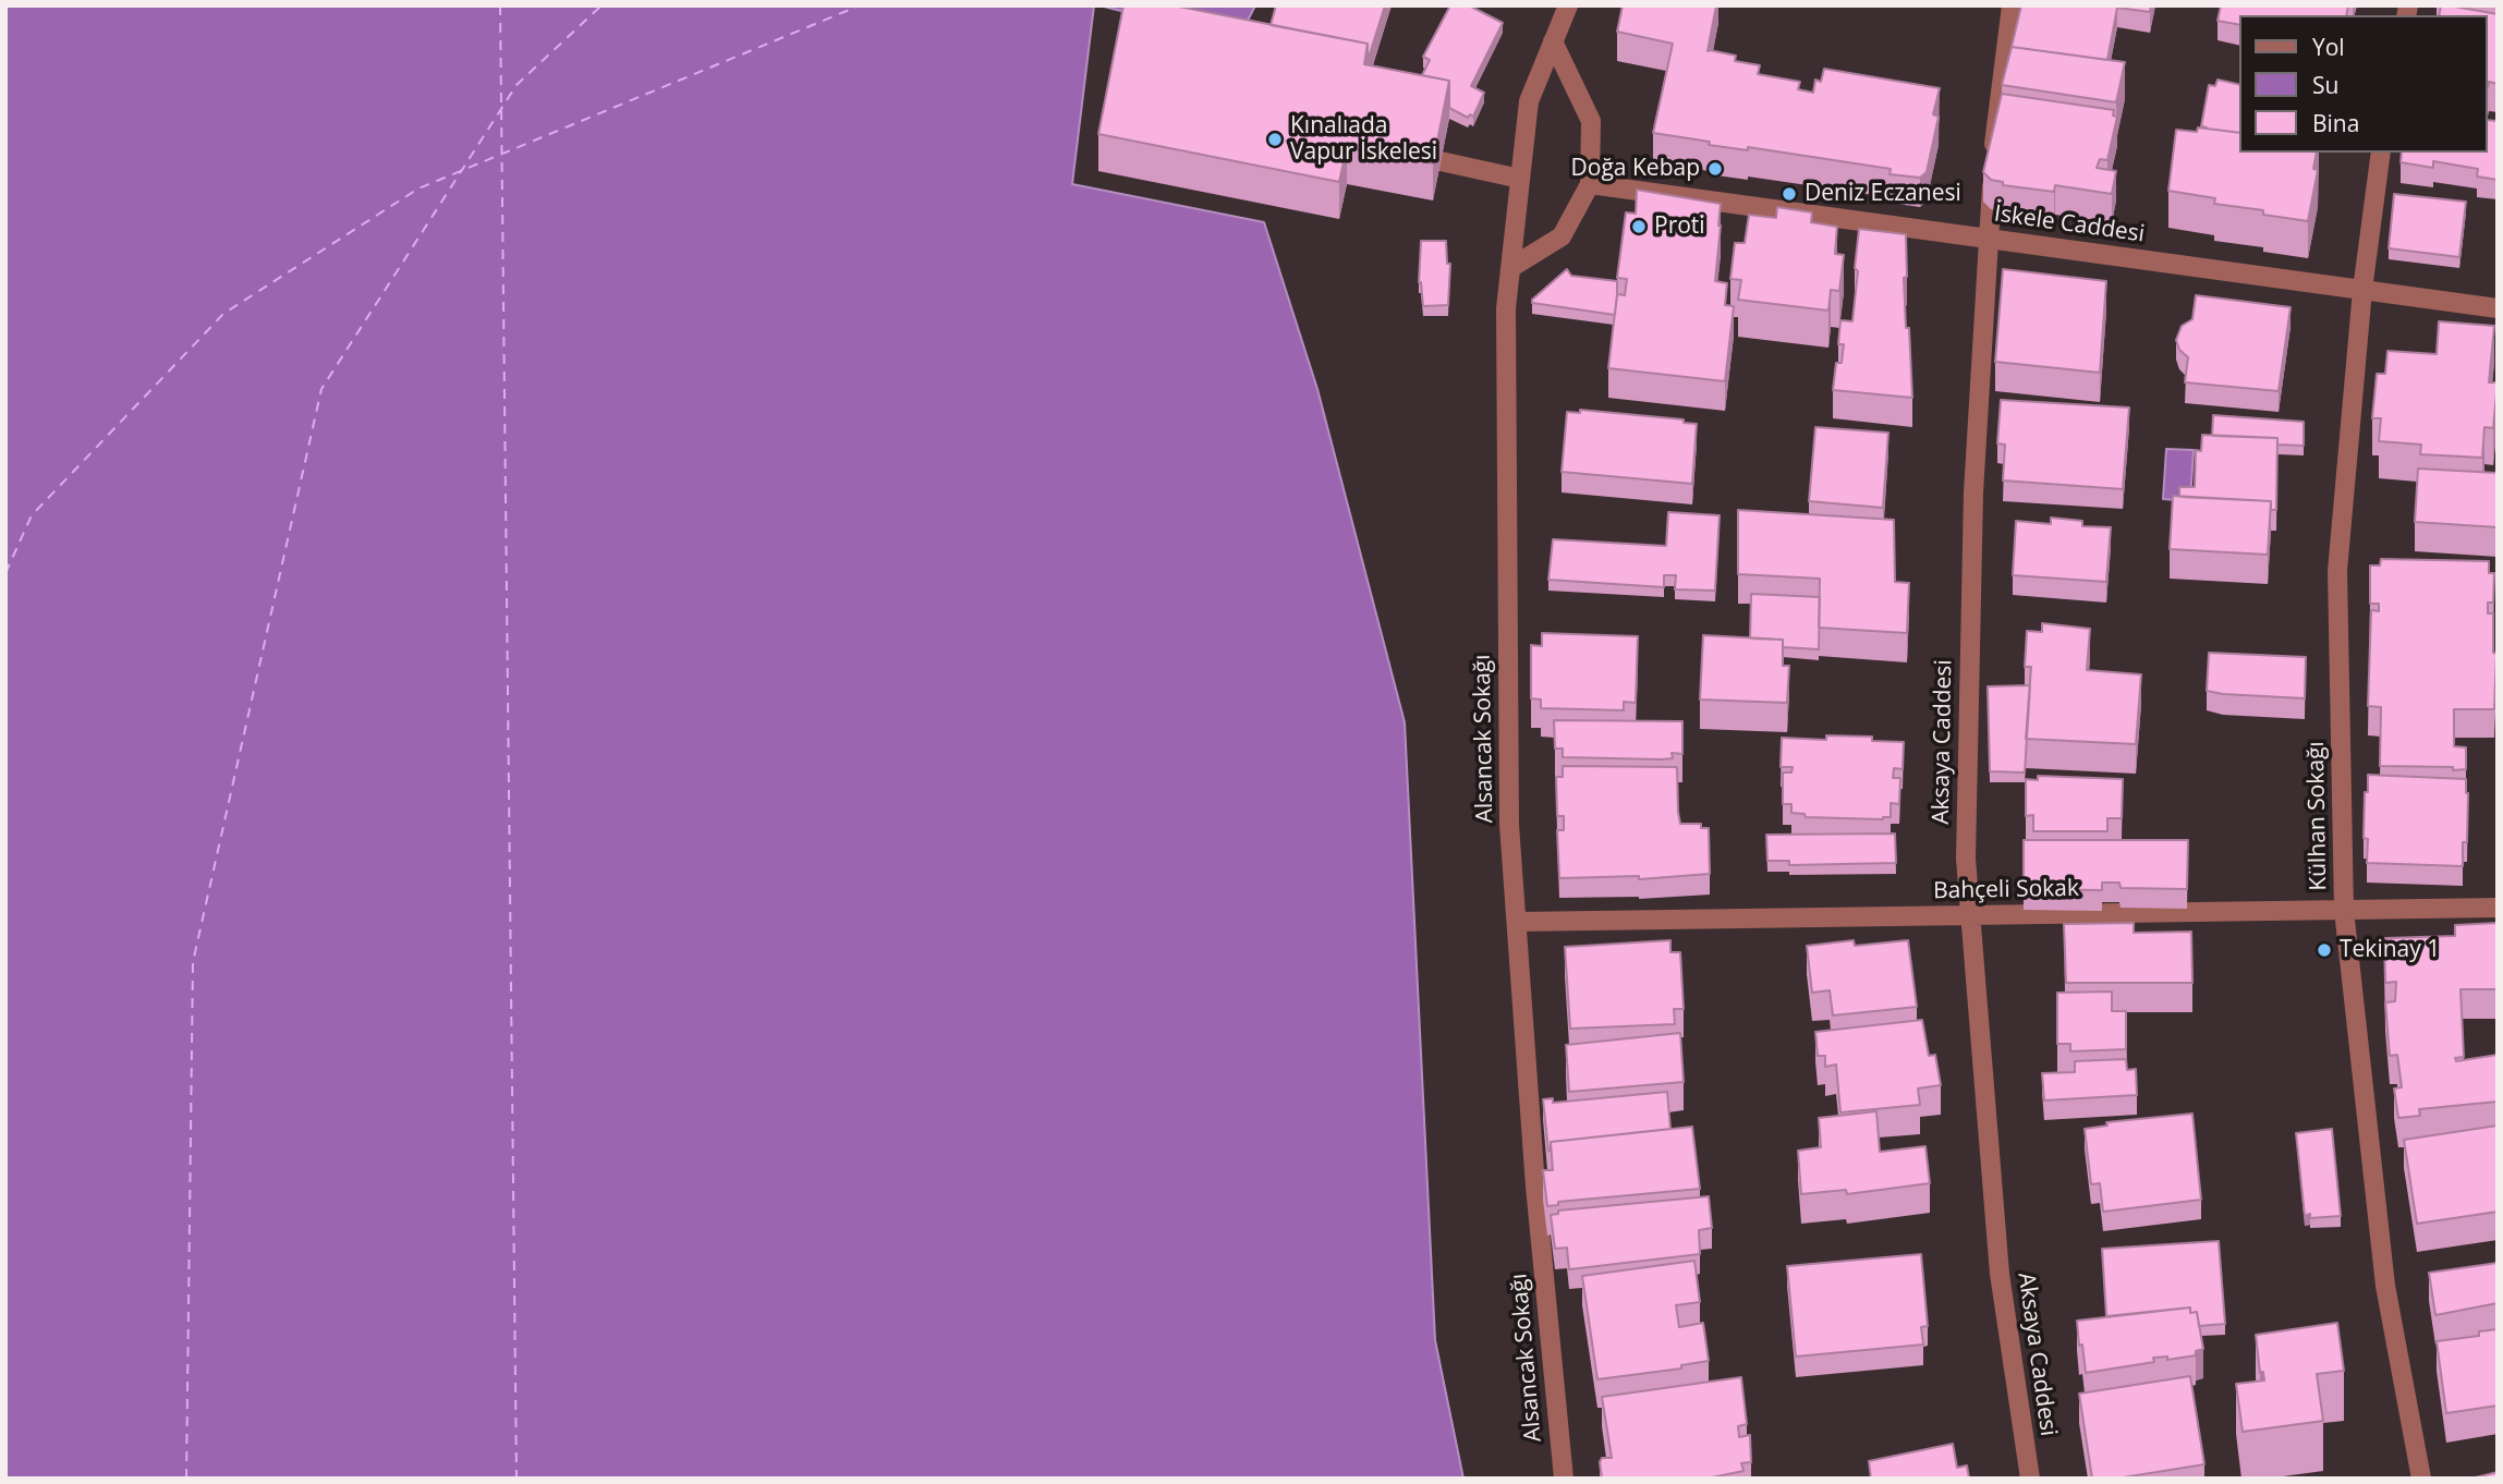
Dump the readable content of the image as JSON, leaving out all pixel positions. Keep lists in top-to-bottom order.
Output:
{
  "streets": {
    "street": [
      "İskele Caddesi",
      "Alsancak Sokağı",
      "Aksaya Caddesi",
      "Külhan Sokağı",
      "Bahçeli Sokak"
    ]
  },
  "crossings": [
    ["İskele Caddesi", "Aksaya Caddesi"],
    ["İskele Caddesi", "Külhan Sokağı"],
    ["Alsancak Sokağı", "Bahçeli Sokak"],
    ["Aksaya Caddesi", "Bahçeli Sokak"],
    ["Külhan Sokağı", "Bahçeli Sokak"]
  ],
  "places": [
    "Kınalıada Vapur İskelesi",
    "Doğa Kebap",
    "Deniz Eczanesi",
    "Proti",
    "Tekinay 1"
  ],
  "legend": ["Yol", "Su", "Bina"]
}
